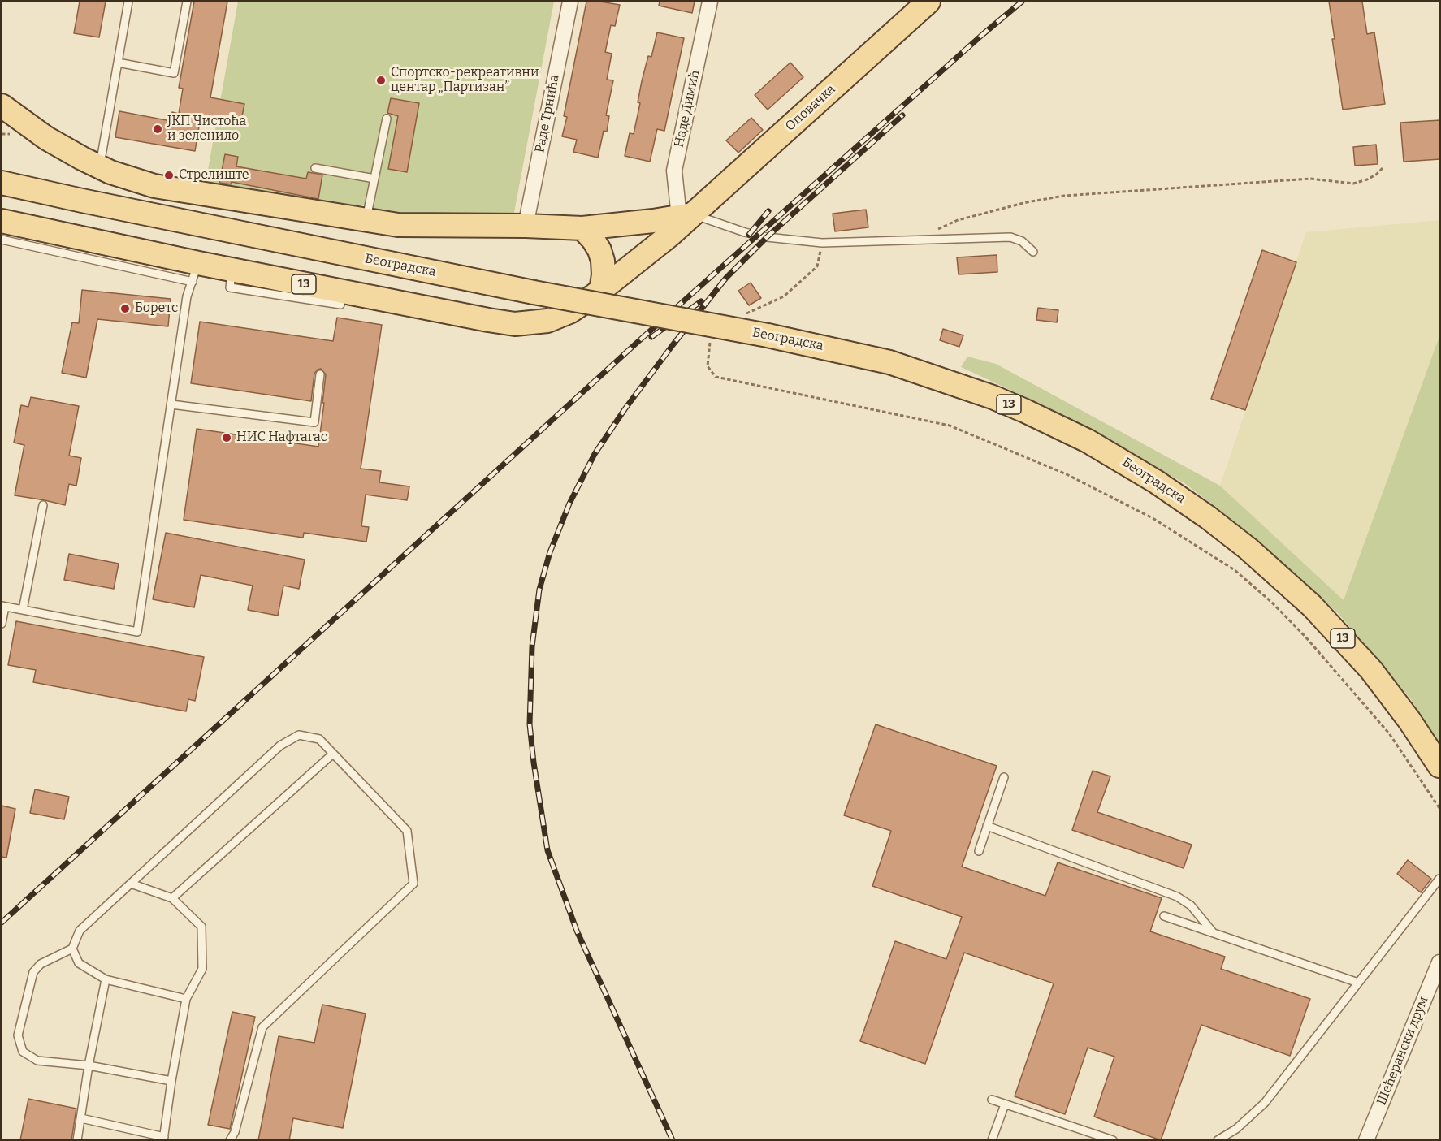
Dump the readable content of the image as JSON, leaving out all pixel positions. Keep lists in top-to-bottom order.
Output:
{
  "streets": {
    "main road": ["Оповачка", "Београдска", "13"],
    "street": ["Наде Димић", "Раде Трнића", "Шећерански друм"]
  },
  "crossings": [
    ["Оповачка", "Наде Димић"],
    ["Оповачка", "13"],
    ["Наде Димић", "13"]
  ],
  "places": [
    "Спортско-рекреативни центар „Партизан”",
    "ЈКП Чистоћа и зеленило",
    "Стрелиште",
    "Боретс",
    "НИС Нафтагас"
  ]
}
